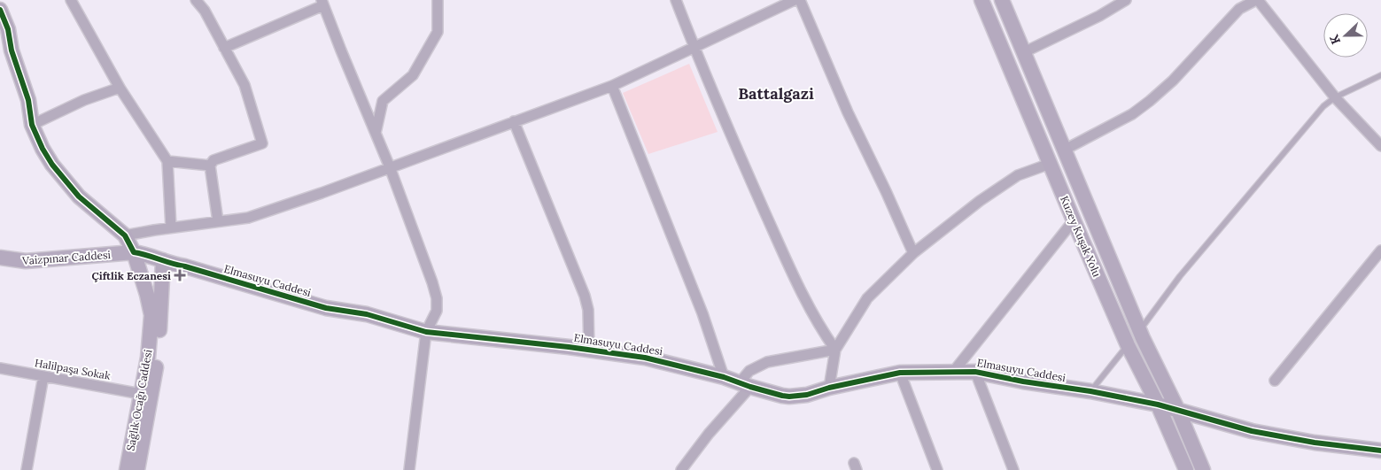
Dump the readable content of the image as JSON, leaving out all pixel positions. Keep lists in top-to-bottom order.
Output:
{
  "streets": {
    "street": [
      "Kuzey Kuşak Yolu",
      "Vaizpınar Caddesi",
      "Elmasuyu Caddesi",
      "Halilpaşa Sokak",
      "Sağlık Ocağı Caddesi"
    ]
  },
  "crossings": [
    ["Kuzey Kuşak Yolu", "Elmasuyu Caddesi"],
    ["Vaizpınar Caddesi", "Elmasuyu Caddesi"],
    ["Vaizpınar Caddesi", "Sağlık Ocağı Caddesi"],
    ["Elmasuyu Caddesi", "Sağlık Ocağı Caddesi"],
    ["Halilpaşa Sokak", "Sağlık Ocağı Caddesi"]
  ],
  "districts": ["Battalgazi"],
  "places": {
    "health": ["Çiftlik Eczanesi"]
  },
  "north": "left"
}
